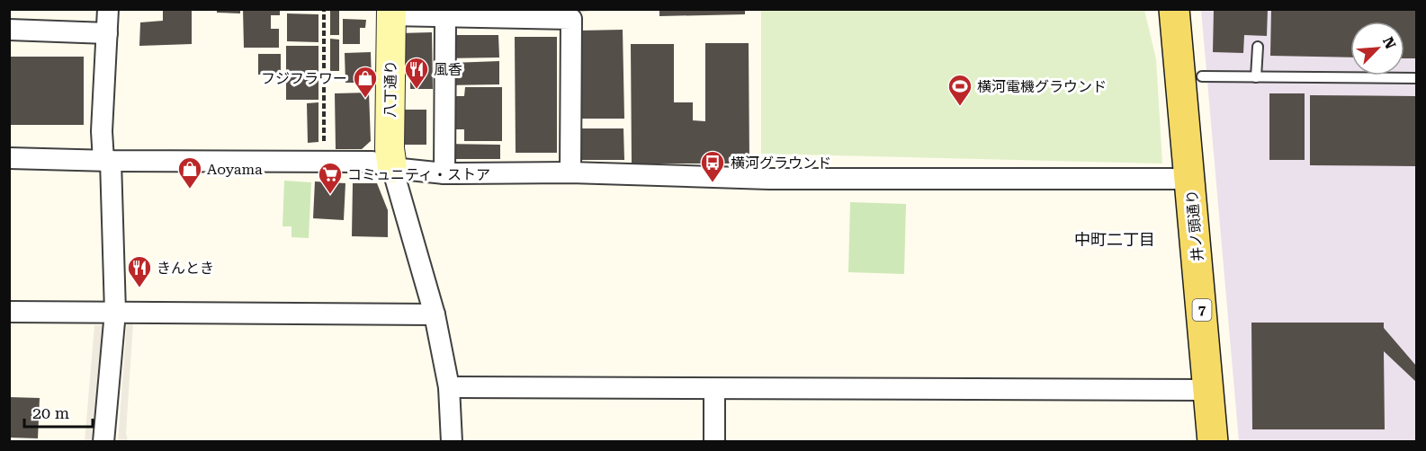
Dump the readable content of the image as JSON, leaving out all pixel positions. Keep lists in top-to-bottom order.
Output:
{
  "streets": {
    "main road": ["井ノ頭通り", "7"],
    "street": ["八丁通り"]
  },
  "districts": ["中町二丁目"],
  "places": {
    "restaurant": ["風香", "きんとき"],
    "shop": ["フジフラワー", "Aoyama"],
    "sports": ["横河電機グラウンド"],
    "bus stop": ["横河グラウンド"],
    "supermarket": ["コミュニティ・ストア"]
  },
  "scale_bar": "20 m",
  "north": "top right"
}
